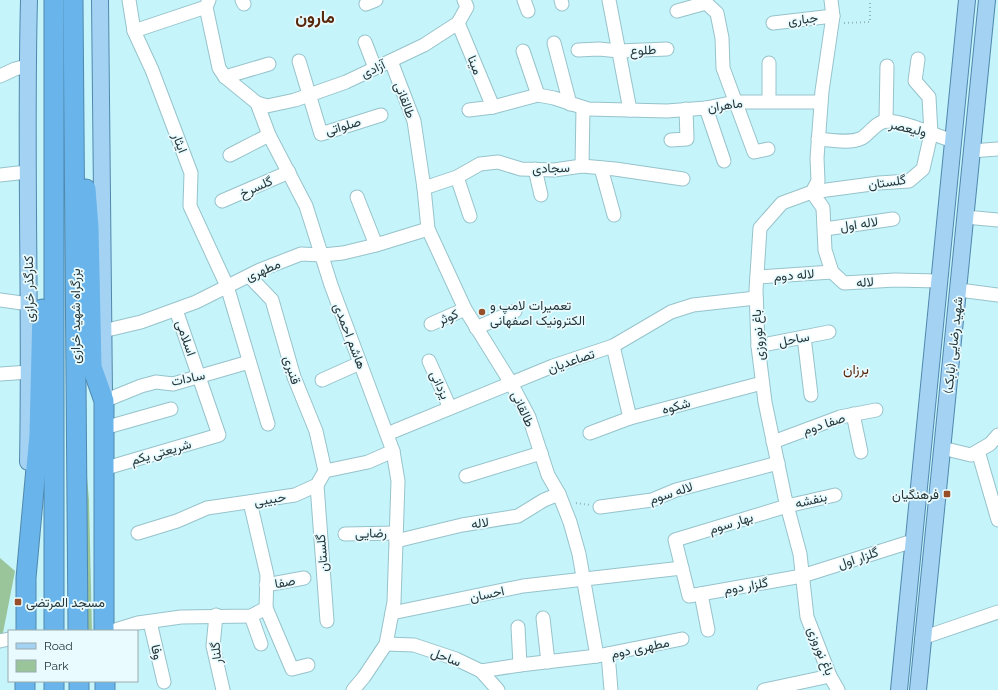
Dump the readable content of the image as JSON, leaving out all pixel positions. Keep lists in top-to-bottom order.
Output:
{
  "streets": {
    "highway": ["بزرگراه شهید خرازی"],
    "main road": ["کنارگذر خرازی", "شهید رضایی (بابک)"],
    "street": [
      "جباری",
      "طلوع",
      "مینا",
      "آزادی",
      "طالقانی",
      "ماهران",
      "صلواتی",
      "ولیعصر",
      "ایثار",
      "سجادی",
      "گلستان",
      "گلسرخ",
      "لاله اول",
      "مطهری",
      "لاله دوم",
      "لاله",
      "کوثر",
      "باغ نوروزی",
      "هاشم احمدی",
      "اسلامی",
      "ساحل",
      "تصاعدیان",
      "قنبری",
      "سادات",
      "یزدانی",
      "شکوه",
      "صفا دوم",
      "شریعتی یکم",
      "لاله سوم",
      "حبیبی",
      "بنفشه",
      "بهار سوم",
      "رضایی",
      "گلزار اول",
      "صفا",
      "گلزار دوم",
      "احسان",
      "مطهری دوم",
      "وفا",
      "گلنار"
    ]
  },
  "crossings": [
    ["مینا", "آزادی"],
    ["مینا", "ماهران"],
    ["آزادی", "طالقانی"],
    ["آزادی", "صلواتی"],
    ["آزادی", "هاشم احمدی"],
    ["طالقانی", "سجادی"],
    ["طالقانی", "مطهری"],
    ["طالقانی", "لاله"],
    ["طالقانی", "کوثر"],
    ["طالقانی", "تصاعدیان"],
    ["طالقانی", "احسان"],
    ["طالقانی", "مطهری دوم"],
    ["ولیعصر", "گلستان"],
    ["ولیعصر", "شهید رضایی (بابک)"],
    ["ایثار", "مطهری"],
    ["ایثار", "سادات"],
    ["گلستان", "باغ نوروزی"],
    ["گلستان", "حبیبی"],
    ["گلسرخ", "هاشم احمدی"],
    ["مطهری", "هاشم احمدی"],
    ["مطهری", "اسلامی"],
    ["مطهری", "قنبری"],
    ["لاله دوم", "لاله"],
    ["لاله دوم", "باغ نوروزی"],
    ["لاله", "هاشم احمدی"],
    ["لاله", "شهید رضایی (بابک)"],
    ["لاله", "رضایی"],
    ["باغ نوروزی", "ساحل"],
    ["باغ نوروزی", "تصاعدیان"],
    ["باغ نوروزی", "شکوه"],
    ["باغ نوروزی", "صفا دوم"],
    ["باغ نوروزی", "لاله سوم"],
    ["باغ نوروزی", "بنفشه"],
    ["باغ نوروزی", "بهار سوم"],
    ["باغ نوروزی", "گلزار اول"],
    ["باغ نوروزی", "گلزار دوم"],
    ["هاشم احمدی", "ساحل"],
    ["هاشم احمدی", "تصاعدیان"],
    ["هاشم احمدی", "رضایی"],
    ["هاشم احمدی", "احسان"],
    ["اسلامی", "سادات"],
    ["اسلامی", "شریعتی یکم"],
    ["شهید رضایی (بابک)", "گلزار اول"],
    ["تصاعدیان", "یزدانی"],
    ["بنفشه", "بهار سوم"],
    ["بهار سوم", "احسان"],
    ["گلزار اول", "گلزار دوم"]
  ],
  "districts": ["مارون", "برزان"],
  "places": {
    "other": ["تعمیرات لامپ و الکترونیک اصفهانی"],
    "transit": ["فرهنگیان", "مسجد المرتضی"]
  },
  "legend": ["Road", "Park"]
}
